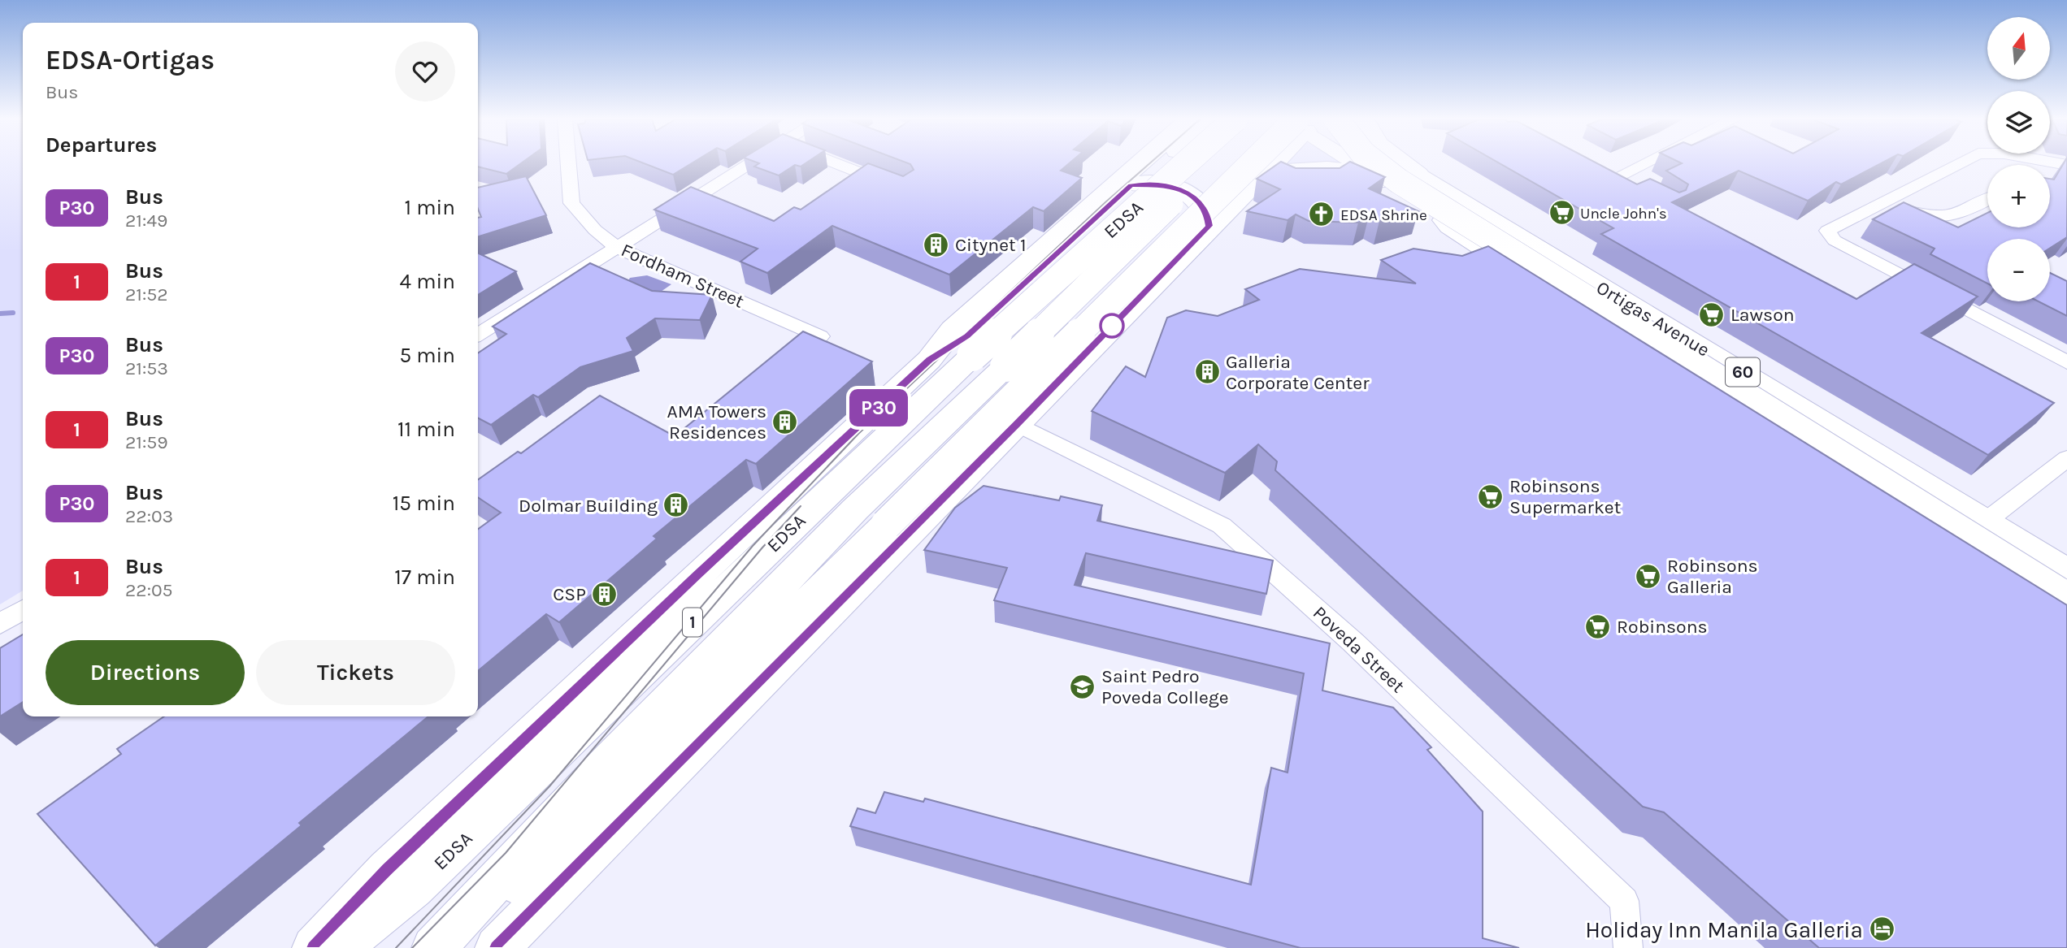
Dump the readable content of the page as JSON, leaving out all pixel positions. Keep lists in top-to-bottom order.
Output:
{
  "streets": {
    "highway": ["EDSA", "1"],
    "main road": ["Ortigas Avenue", "60"],
    "street": ["Fordham Street", "Poveda Street"]
  },
  "places": {
    "supermarket": [
      "Uncle John's",
      "Lawson",
      "Robinsons Supermarket",
      "Robinsons Galleria",
      "Robinsons"
    ],
    "church": ["EDSA Shrine"],
    "building": [
      "Citynet 1",
      "Galleria Corporate Center",
      "AMA Towers Residences",
      "Dolmar Building",
      "CSP"
    ],
    "school or university": ["Saint Pedro Poveda College"],
    "hotel": ["Holiday Inn Manila Galleria"]
  },
  "lines": ["bus line P30"],
  "north": "top",
  "page": {
    "on_map": "P30",
    "map_buttons": ["+", "−"],
    "heading": [
      ["EDSA-Ortigas", "Bus"],
      "Departures"
    ],
    "list": [
      {
        "mark": "P30",
        "name": "Bus",
        "note": "21:49",
        "value": "1 min"
      },
      {
        "mark": "1",
        "name": "Bus",
        "note": "21:52",
        "value": "4 min"
      },
      {
        "mark": "P30",
        "name": "Bus",
        "note": "21:53",
        "value": "5 min"
      },
      {
        "mark": "1",
        "name": "Bus",
        "note": "21:59",
        "value": "11 min"
      },
      {
        "mark": "P30",
        "name": "Bus",
        "note": "22:03",
        "value": "15 min"
      },
      {
        "mark": "1",
        "name": "Bus",
        "note": "22:05",
        "value": "17 min"
      }
    ],
    "buttons": ["Directions", "Tickets"]
  }
}
